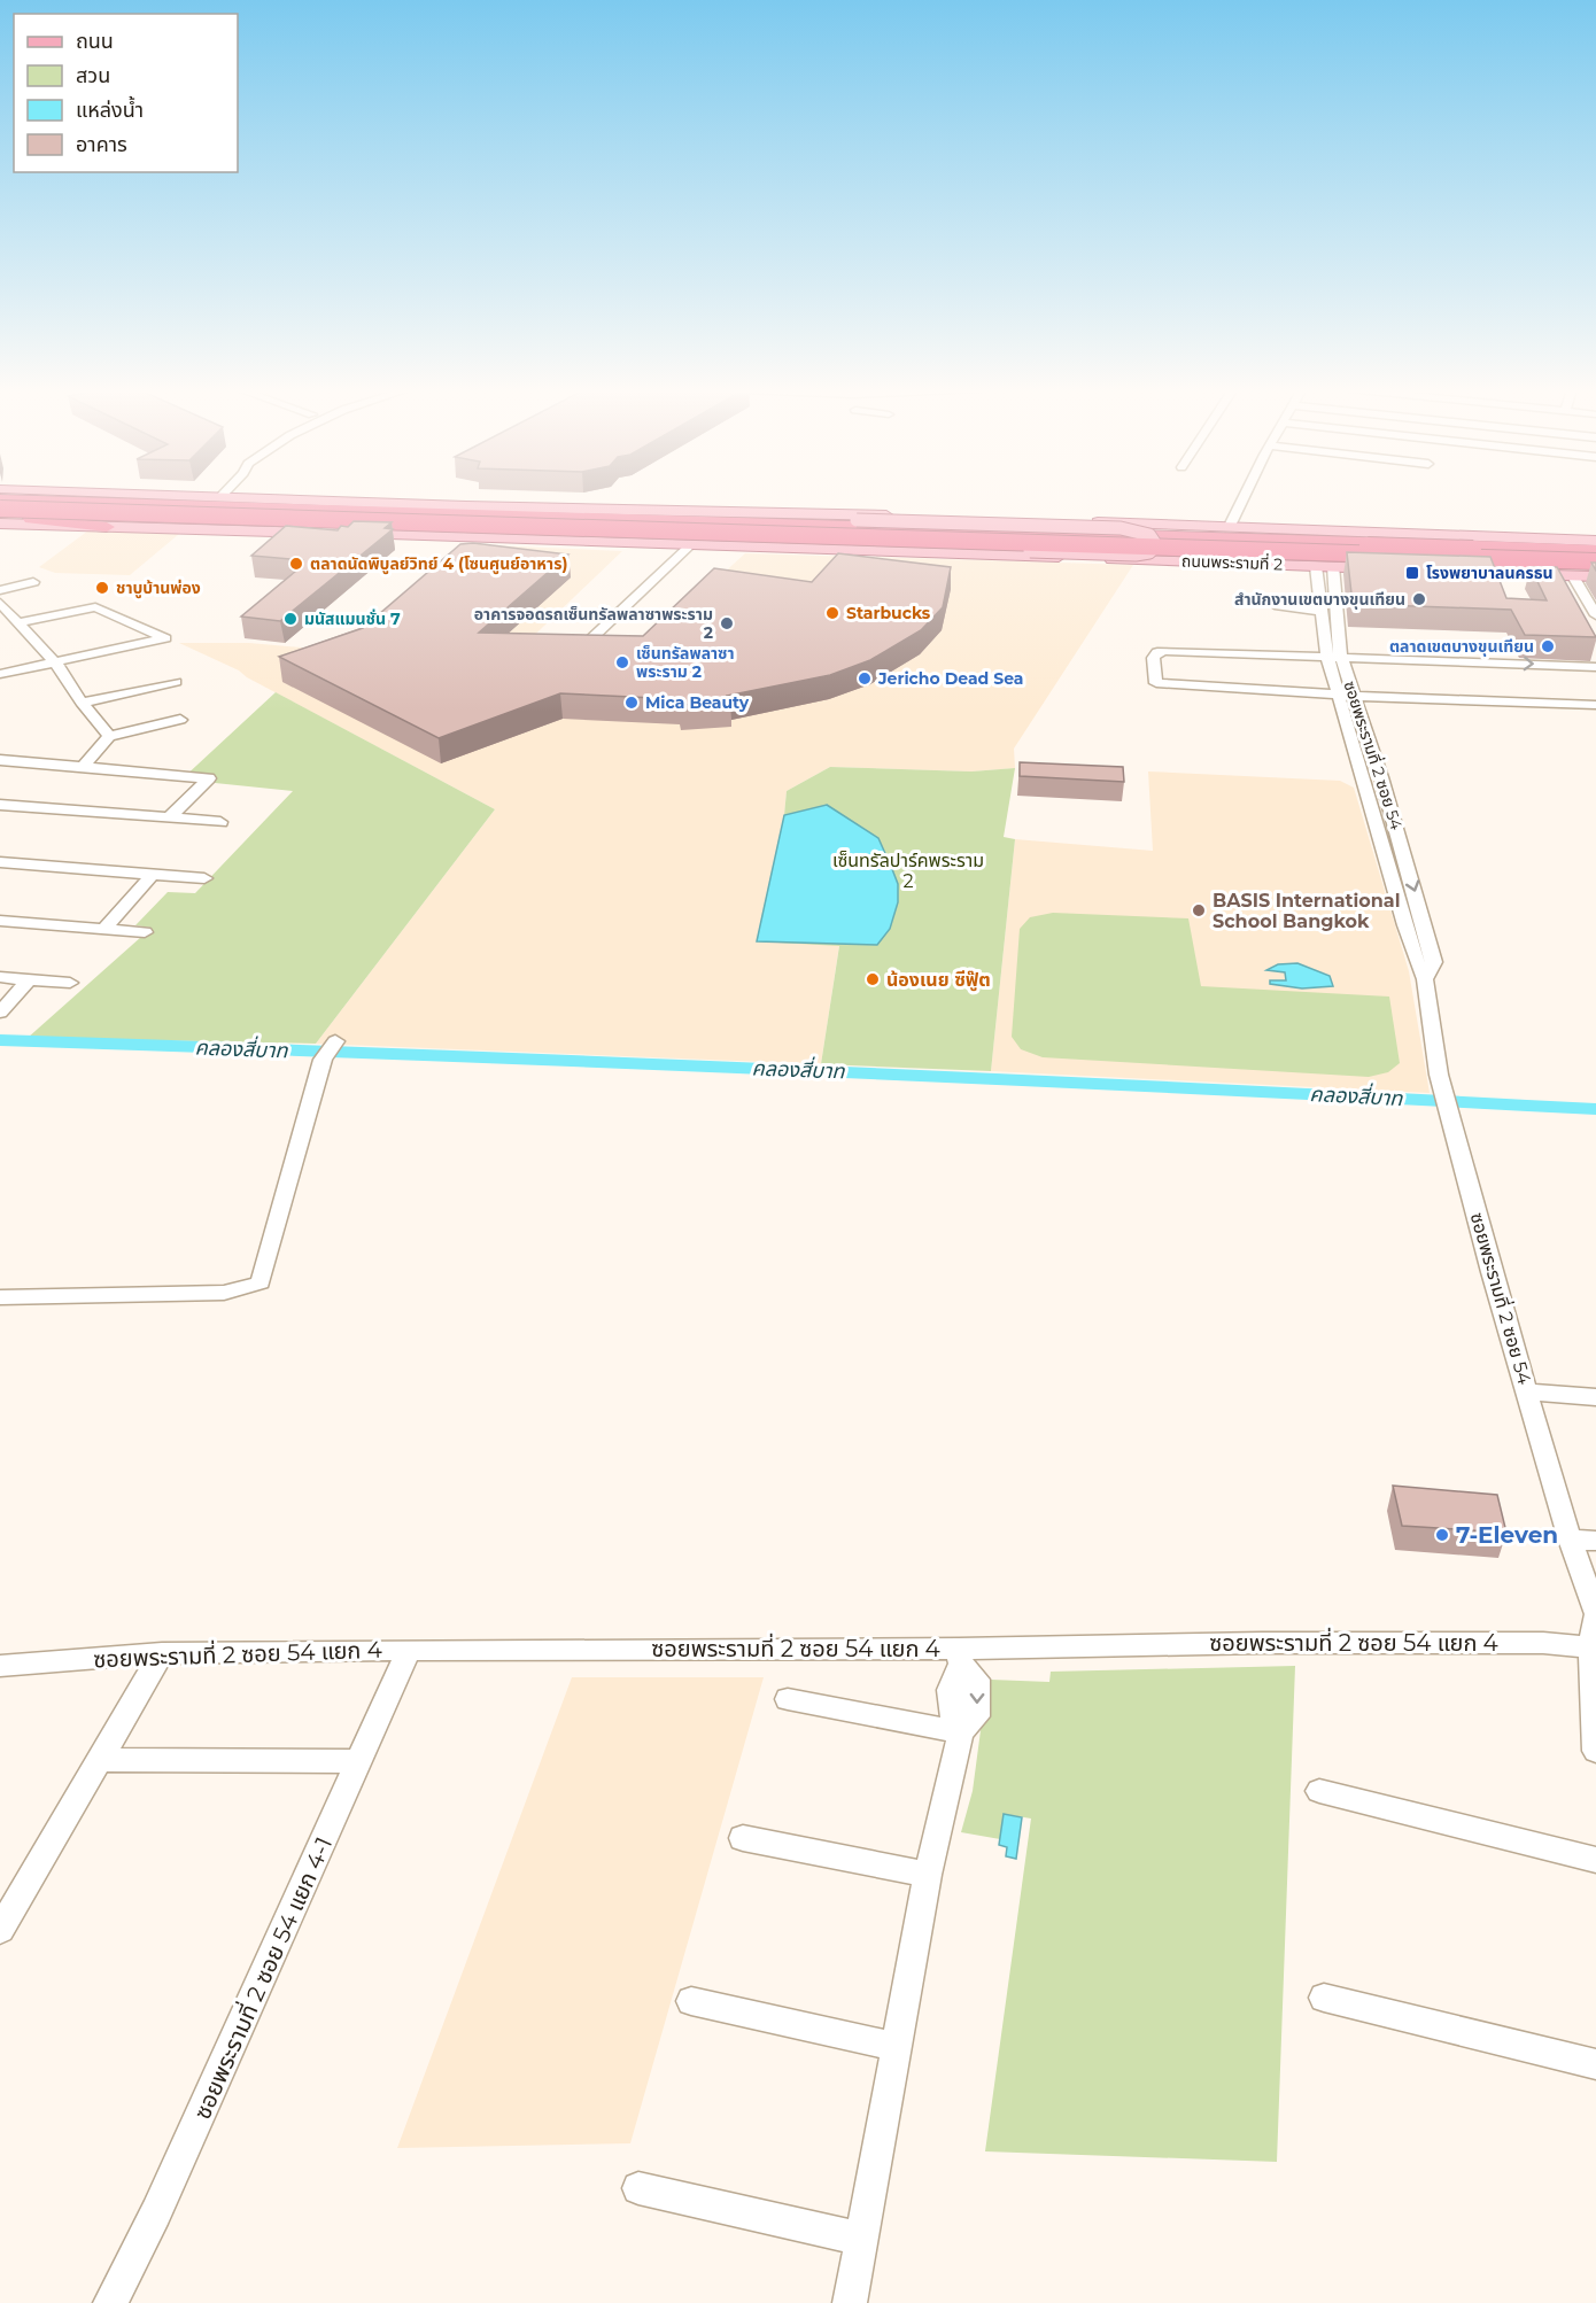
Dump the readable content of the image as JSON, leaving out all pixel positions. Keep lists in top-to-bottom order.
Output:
{
  "streets": {
    "highway": ["ถนนพระรามที่ 2"],
    "street": ["ซอยพระรามที่ 2 ซอย 54", "ซอยพระรามที่ 2 ซอย 54 แยก 4", "ซอยพระรามที่ 2 ซอย 54 แยก 4-1"]
  },
  "crossings": [
    ["ถนนพระรามที่ 2", "ซอยพระรามที่ 2 ซอย 54"],
    ["ซอยพระรามที่ 2 ซอย 54", "ซอยพระรามที่ 2 ซอย 54 แยก 4"],
    ["ซอยพระรามที่ 2 ซอย 54 แยก 4", "ซอยพระรามที่ 2 ซอย 54 แยก 4-1"]
  ],
  "water": ["คลองสี่บาท"],
  "parks": ["เซ็นทรัลปาร์คพระราม 2"],
  "places": {
    "other": [
      "ตลาดนัดพิบูลย์วิทย์ 4 (โซนศูนย์อาหาร)",
      "ชาบูบ้านพ่อง",
      "สำนักงานเขตบางขุนเทียน",
      "Starbucks",
      "มนัสแมนชั่น 7",
      "อาคารจอดรถเซ็นทรัลพลาซาพระราม 2",
      "ตลาดเขตบางขุนเทียน",
      "เซ็นทรัลพลาซา พระราม 2",
      "Jericho Dead Sea",
      "Mica Beauty",
      "BASIS International School Bangkok",
      "น้องเนย ซีฟู๊ต",
      "7-Eleven"
    ],
    "transit": ["โรงพยาบาลนครธน"]
  },
  "legend": [
    "ถนน",
    "สวน",
    "แหล่งน้ำ",
    "อาคาร"
  ]
}
